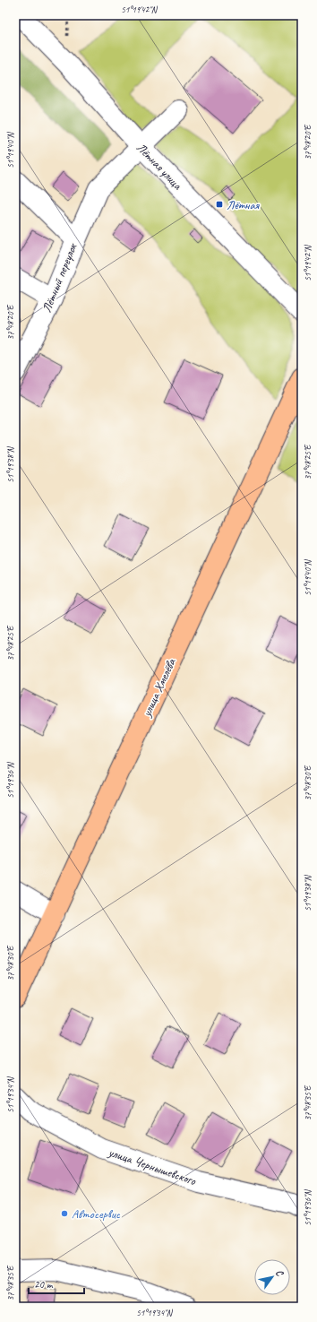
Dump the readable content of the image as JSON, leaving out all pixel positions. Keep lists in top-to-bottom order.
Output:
{
  "streets": {
    "main road": ["улица Хмелёва"],
    "street": ["Лётная улица", "Лётный переулок", "улица Чернышевского"]
  },
  "places": {
    "transit": ["Лётная"],
    "other": ["Автосервис"]
  },
  "scale_bar": "20 m",
  "north": "top right",
  "coordinates": [
    "51°19'42\"N",
    "37°48'20\"E",
    "51°19'40\"N",
    "37°48'25\"E",
    "51°19'38\"N",
    "51°19'36\"N",
    "37°48'30\"E",
    "51°19'34\"N",
    "37°48'35\"E"
  ]
}
